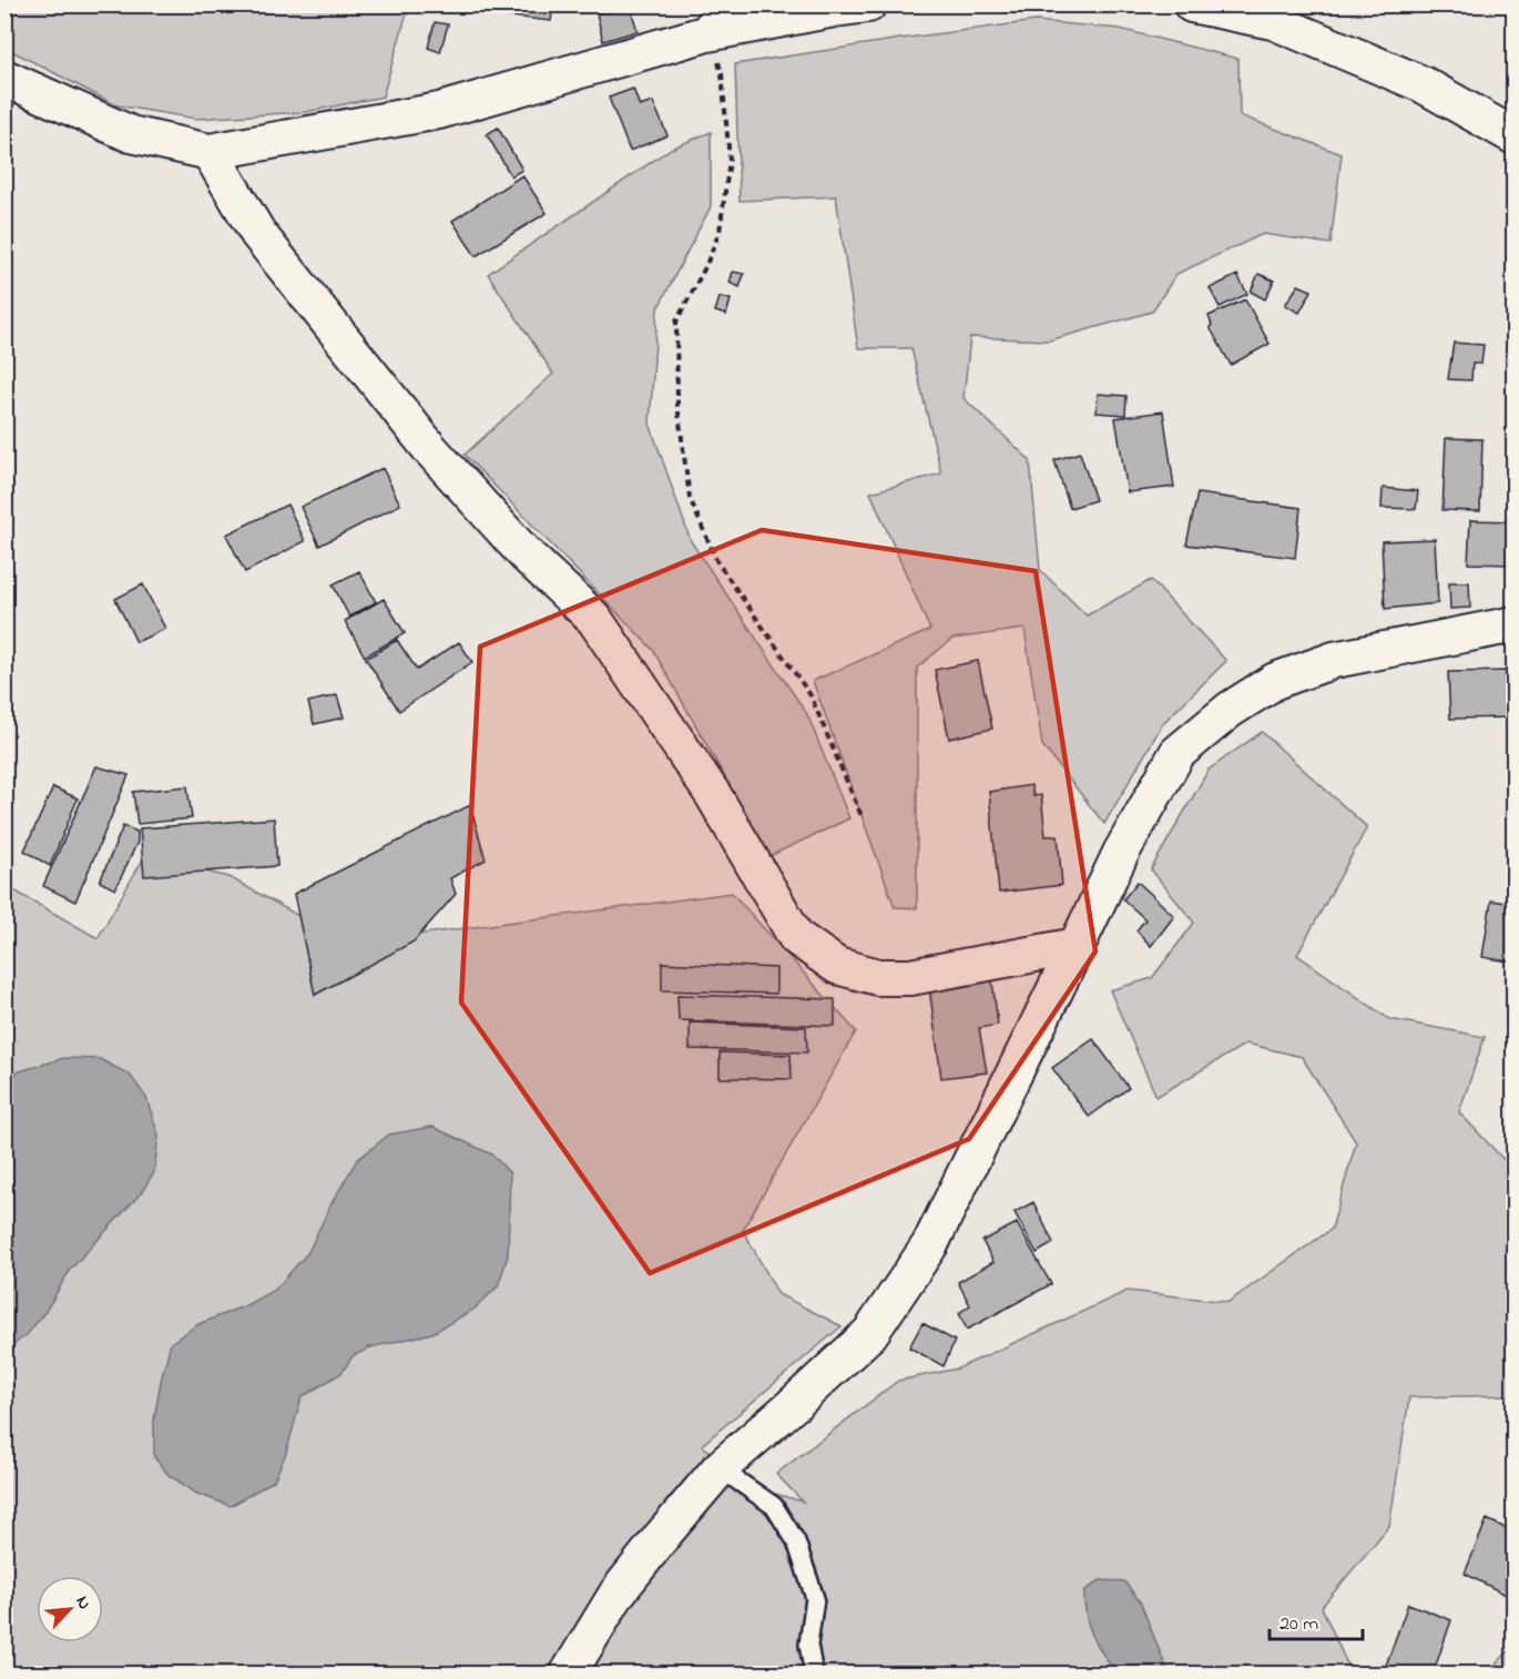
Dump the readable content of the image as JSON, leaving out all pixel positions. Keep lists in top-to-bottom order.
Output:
{
  "scale_bar": "20 m",
  "north": "top right"
}
